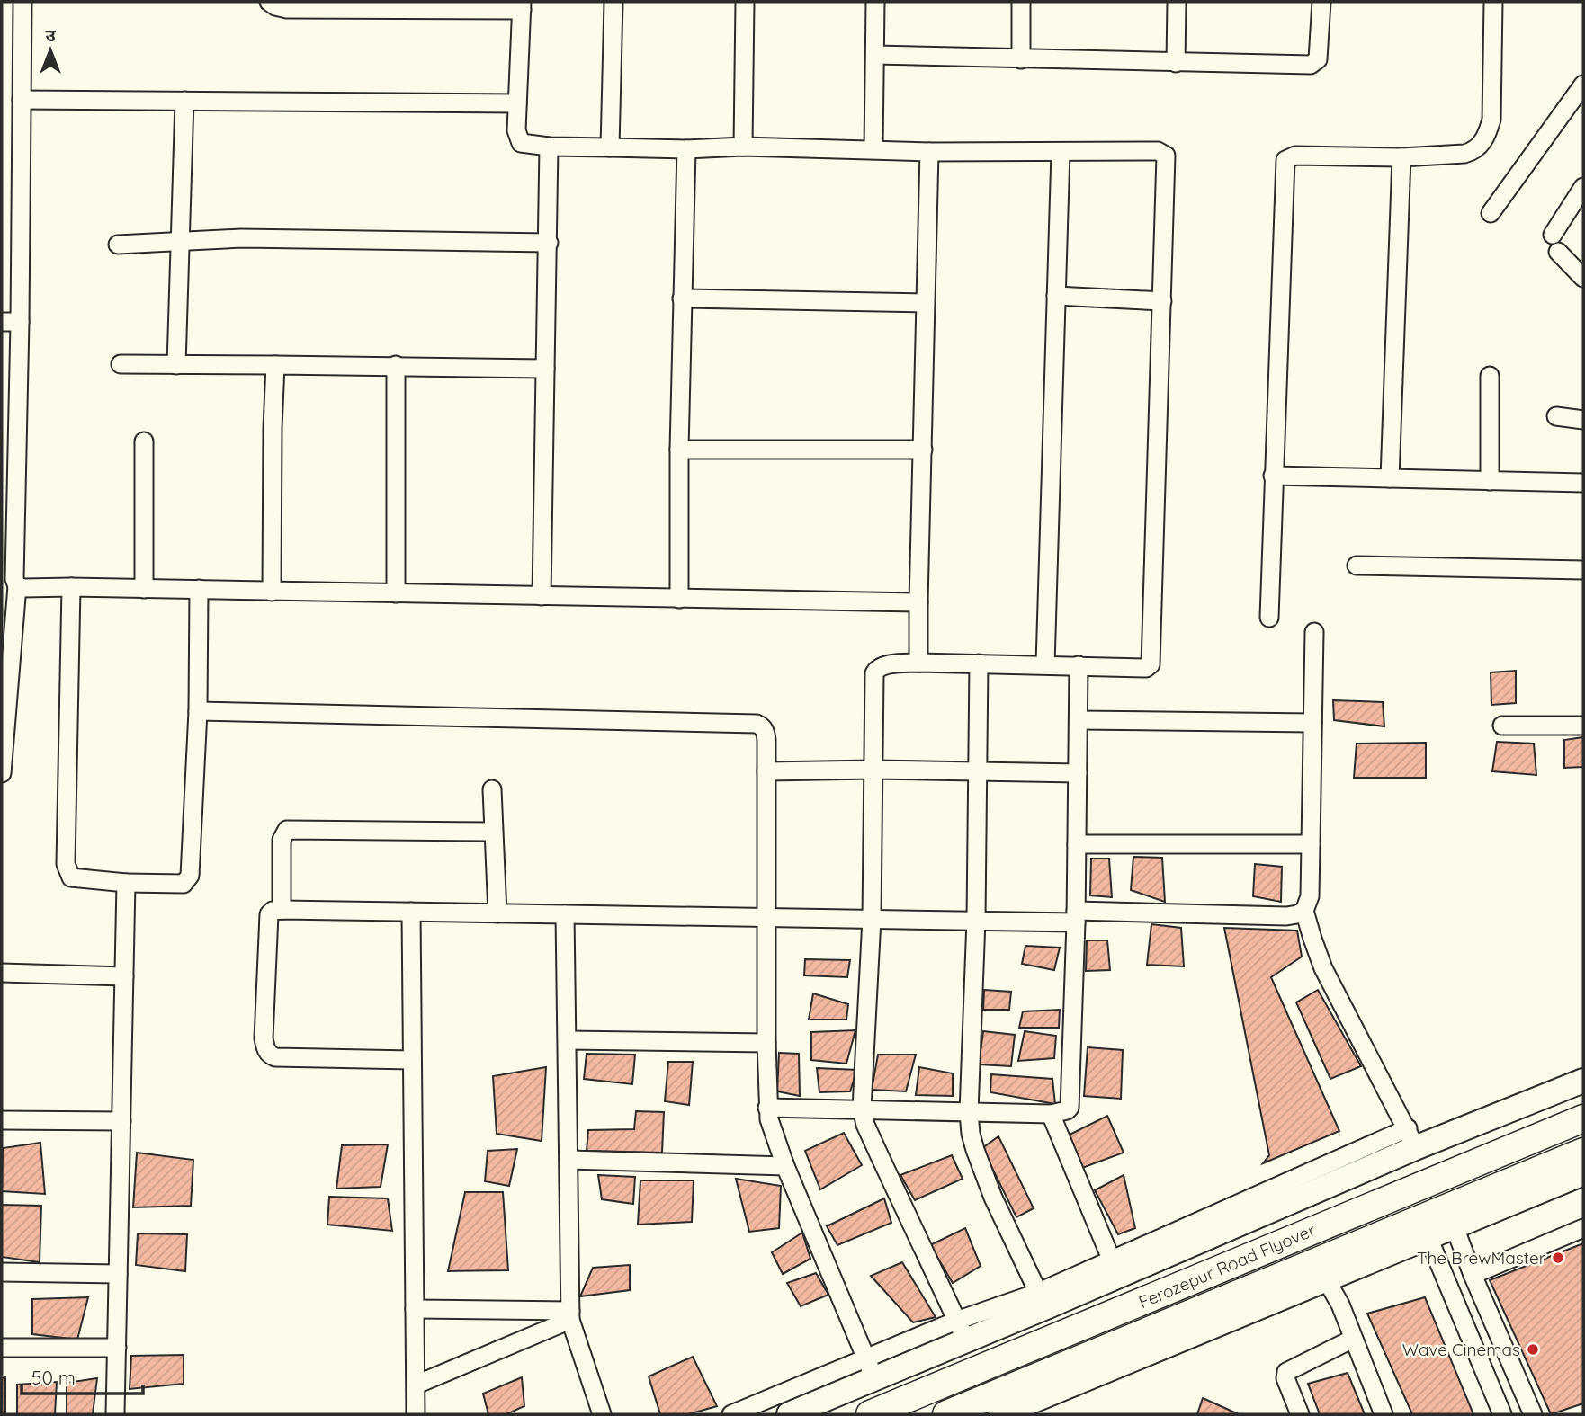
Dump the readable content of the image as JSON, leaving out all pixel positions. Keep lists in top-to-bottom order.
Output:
{
  "streets": {
    "highway": ["Ferozepur Road Flyover"]
  },
  "places": ["The BrewMaster", "Wave Cinemas"],
  "scale_bar": "50 m",
  "north": "top"
}
